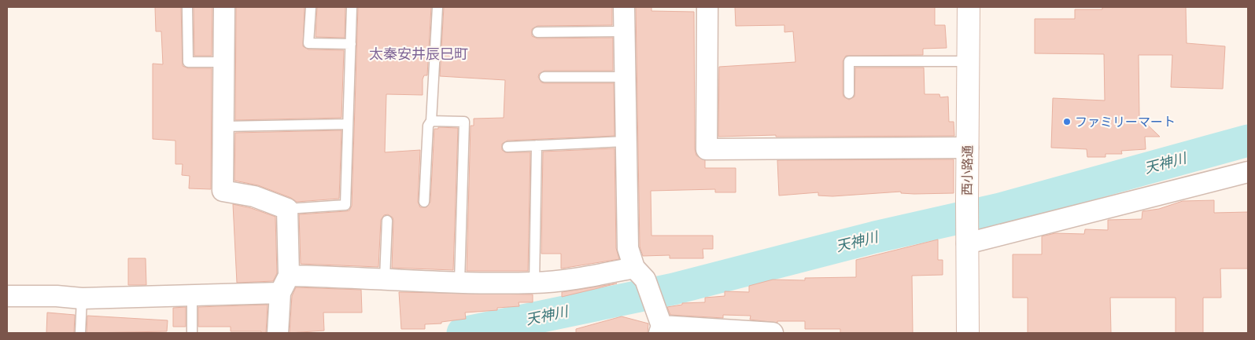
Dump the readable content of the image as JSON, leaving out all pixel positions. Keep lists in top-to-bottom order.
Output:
{
  "streets": {
    "street": ["西小路通"]
  },
  "districts": ["太秦安井辰巳町"],
  "water": ["天神川"],
  "places": ["ファミリーマート"]
}
